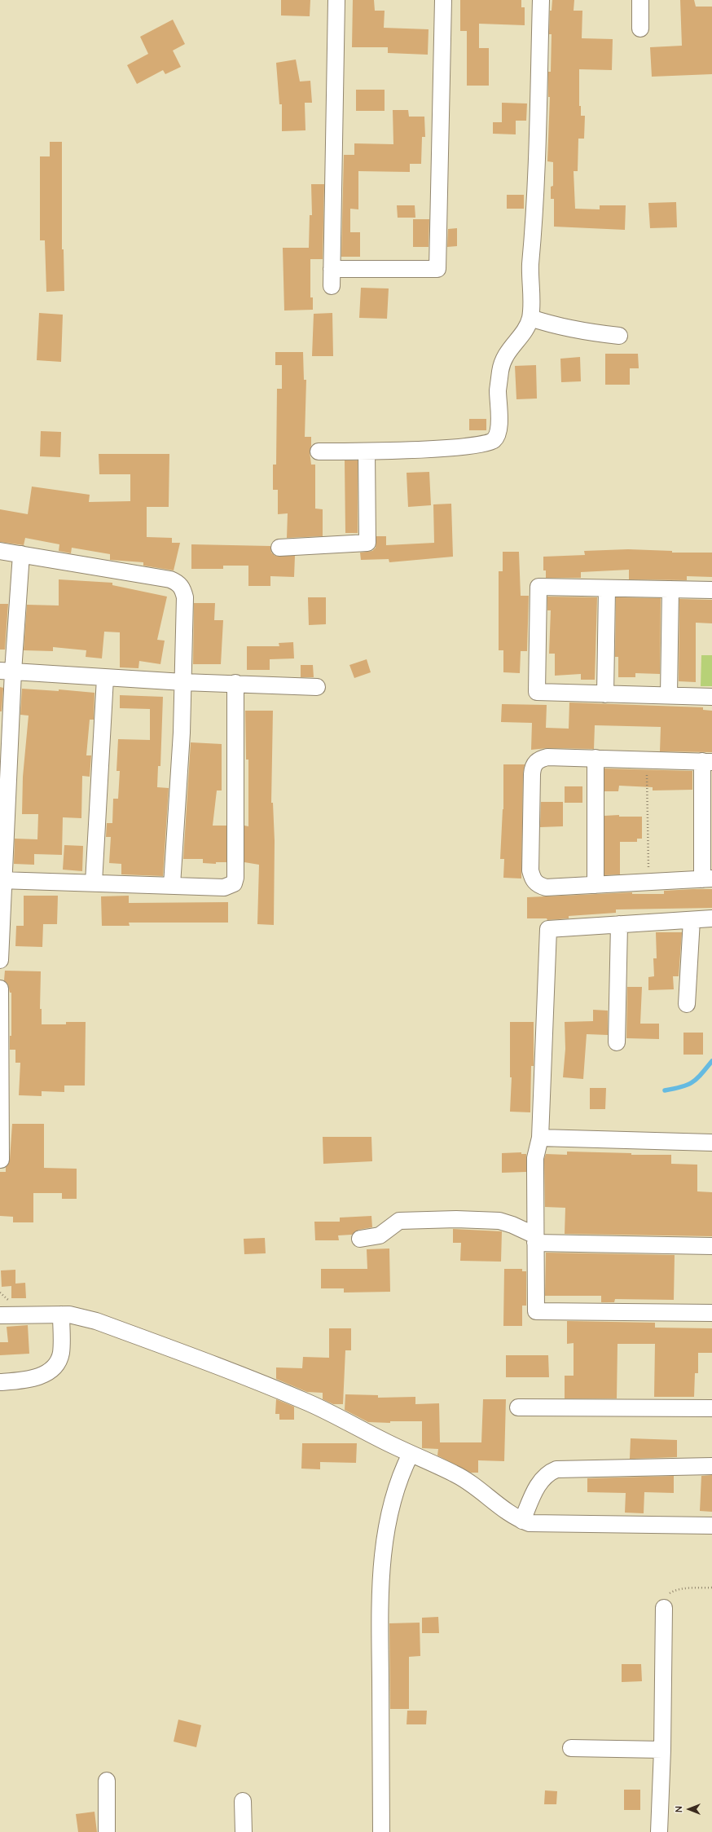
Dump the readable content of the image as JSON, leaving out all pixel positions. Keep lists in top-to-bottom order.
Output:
{
  "north": "left"
}
